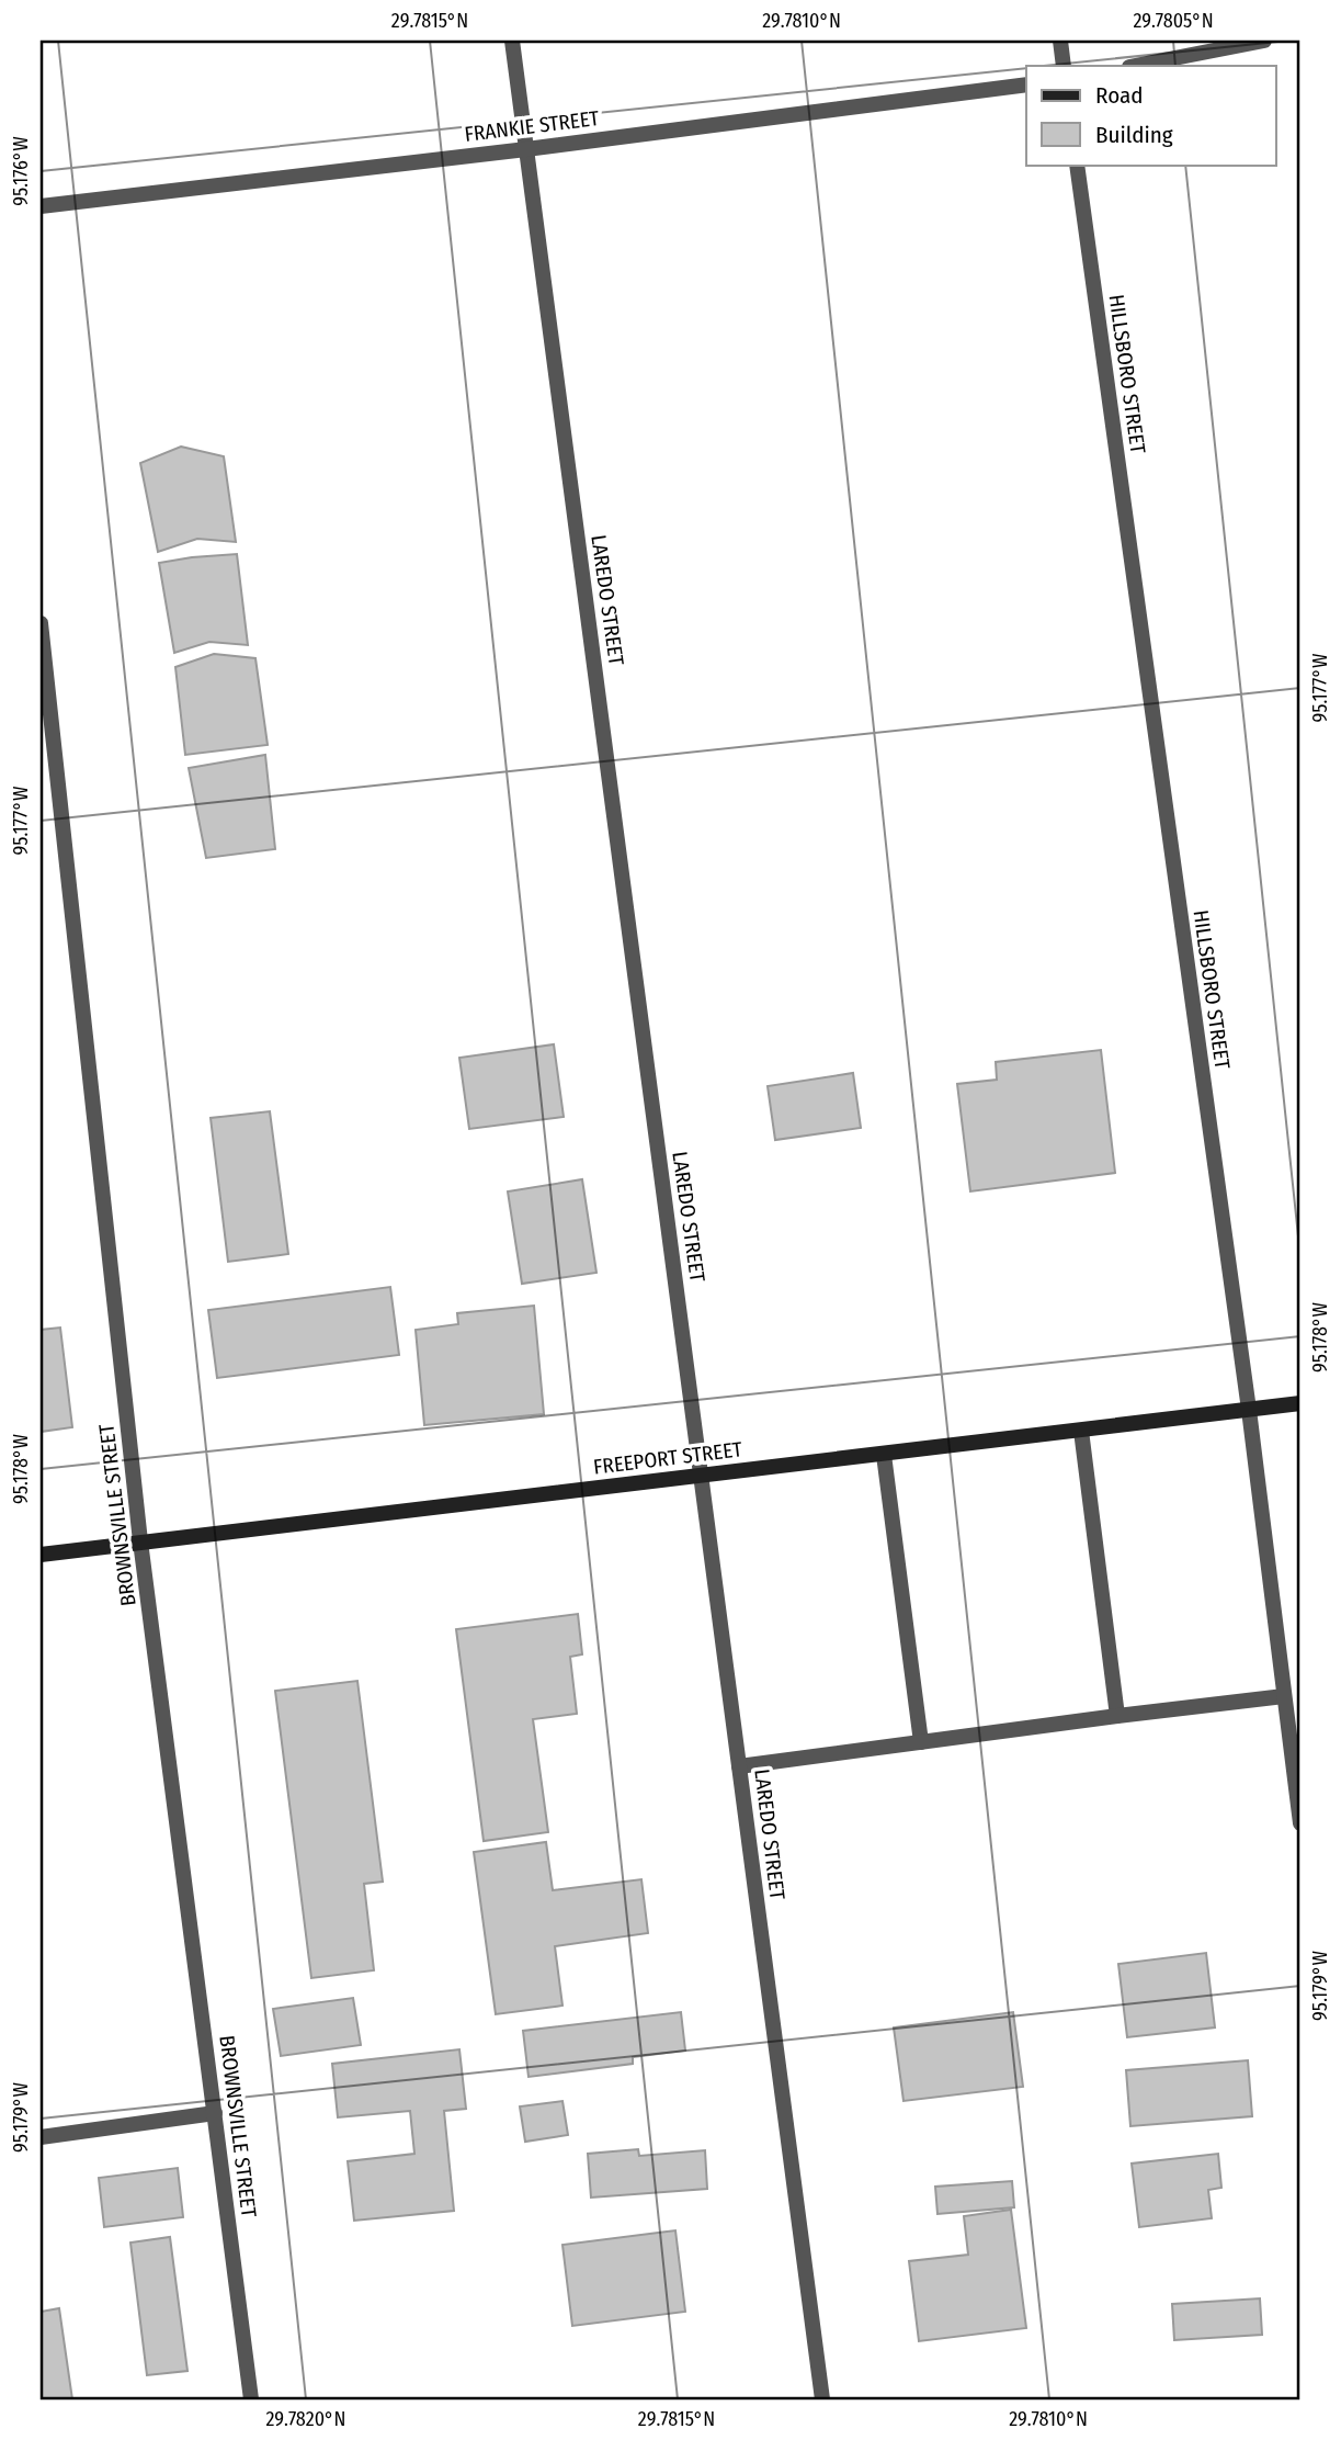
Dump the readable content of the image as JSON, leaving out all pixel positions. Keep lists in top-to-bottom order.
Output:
{
  "streets": {
    "main road": ["FREEPORT STREET"],
    "street": [
      "FRANKIE STREET",
      "HILLSBORO STREET",
      "LAREDO STREET",
      "BROWNSVILLE STREET"
    ]
  },
  "crossings": [
    ["FRANKIE STREET", "LAREDO STREET"],
    ["HILLSBORO STREET", "FREEPORT STREET"],
    ["LAREDO STREET", "FREEPORT STREET"],
    ["FREEPORT STREET", "BROWNSVILLE STREET"]
  ],
  "legend": ["Road", "Building"],
  "coordinates": [
    "29.7815°N",
    "29.7810°N",
    "29.7805°N",
    "95.176°W",
    "95.177°W",
    "95.178°W",
    "95.179°W",
    "29.7820°N"
  ]
}
